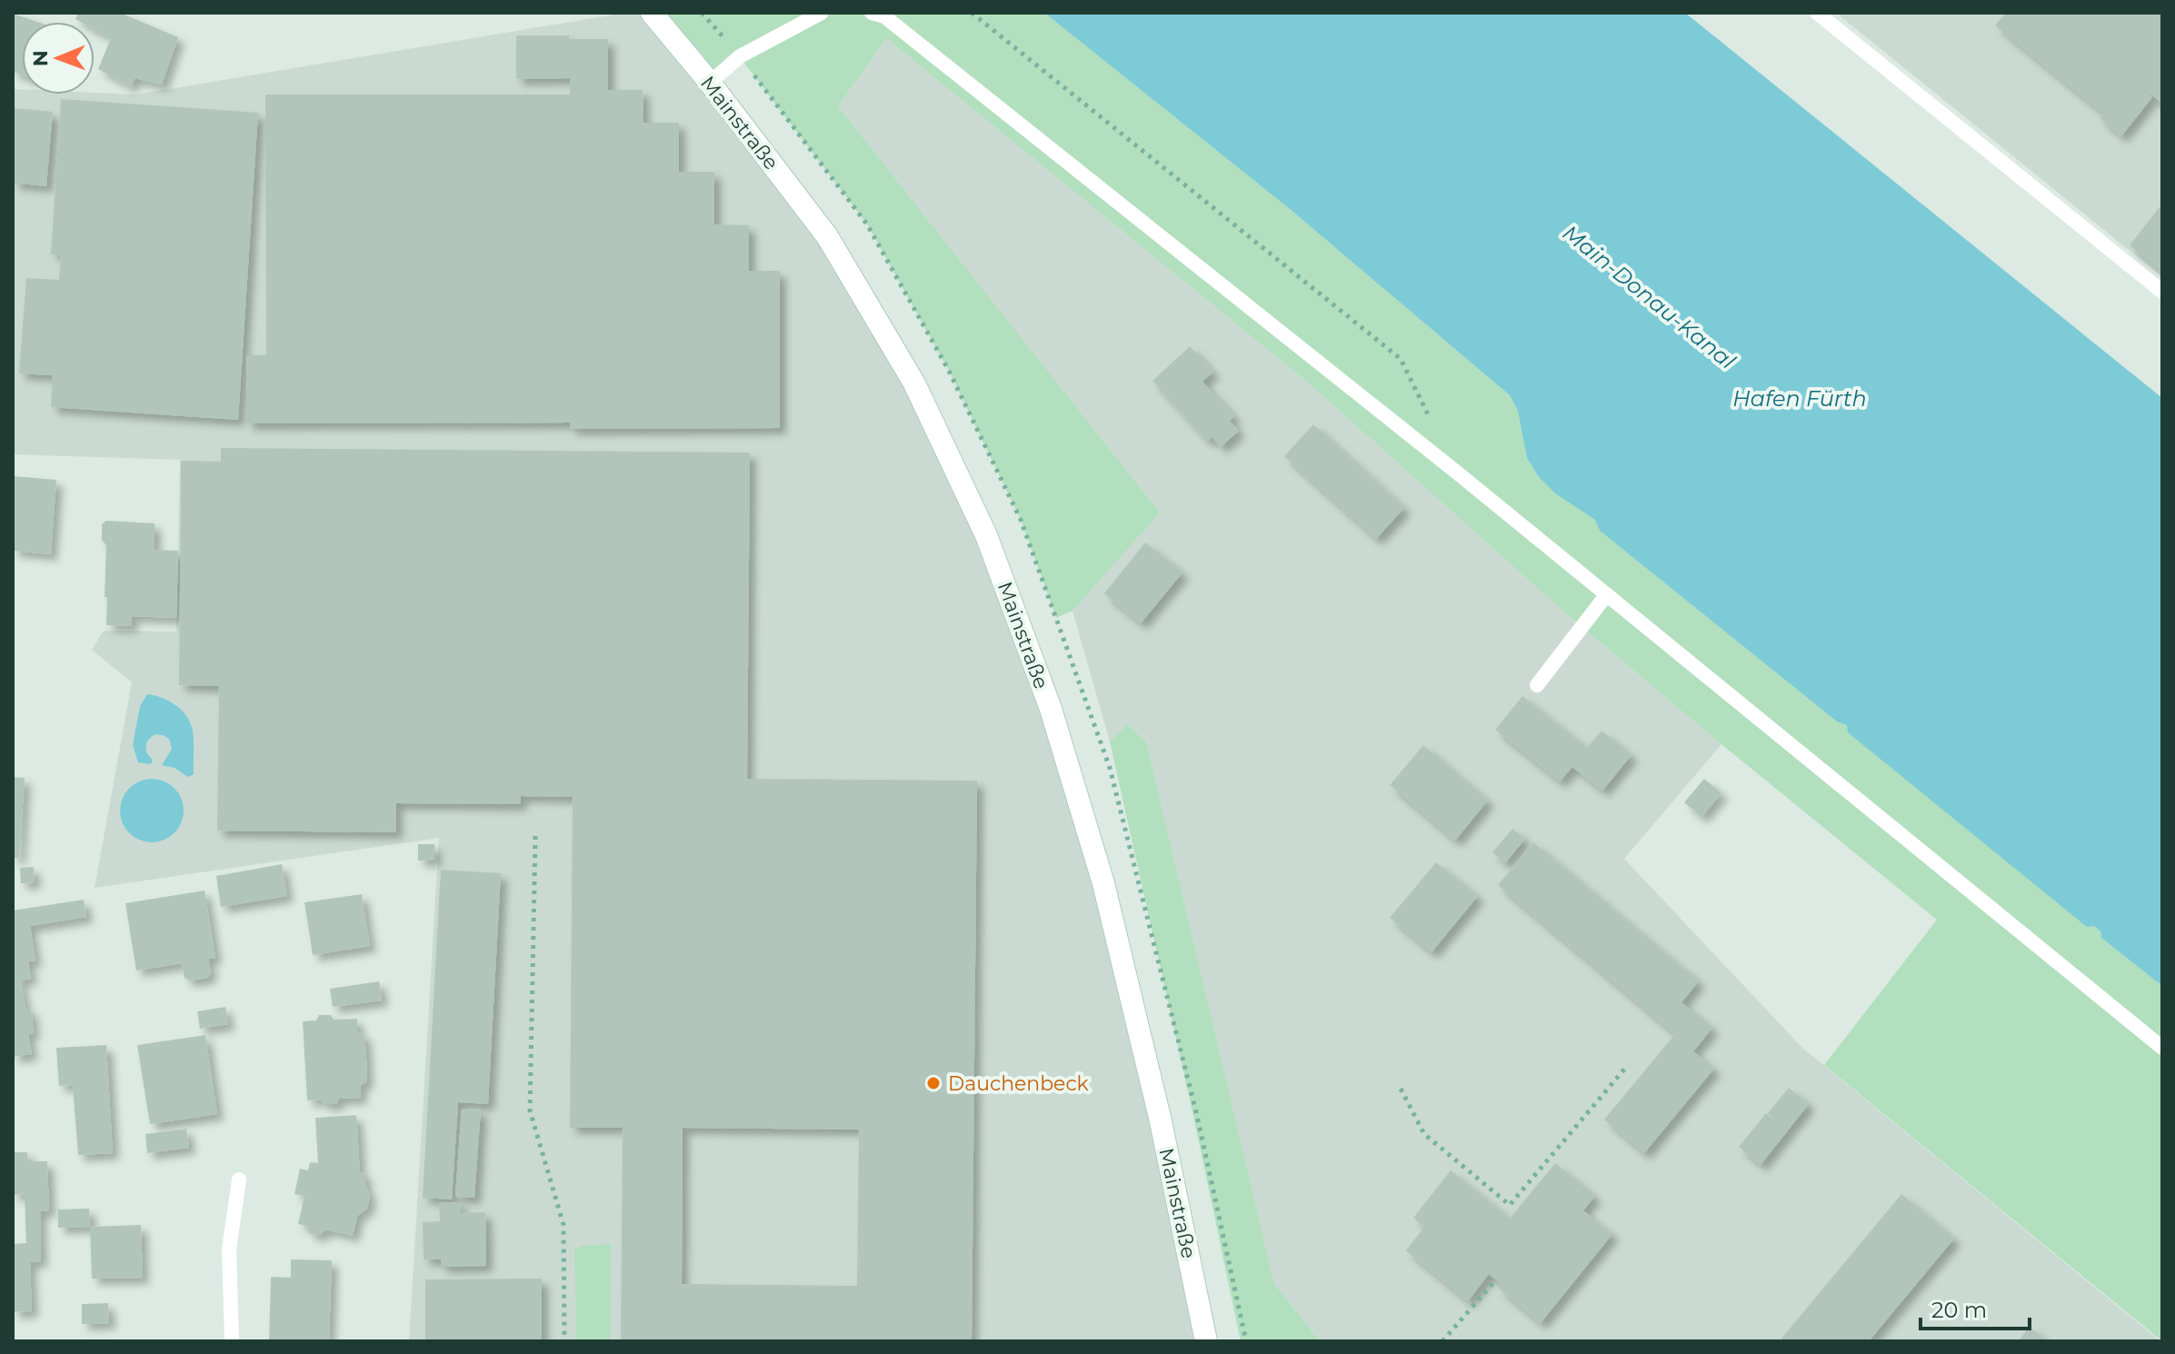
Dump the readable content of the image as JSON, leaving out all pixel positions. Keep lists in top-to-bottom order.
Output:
{
  "streets": {
    "main road": ["Mainstraße"]
  },
  "water": ["Main-Donau-Kanal", "Hafen Fürth"],
  "places": ["Dauchenbeck"],
  "scale_bar": "20 m",
  "north": "left"
}
